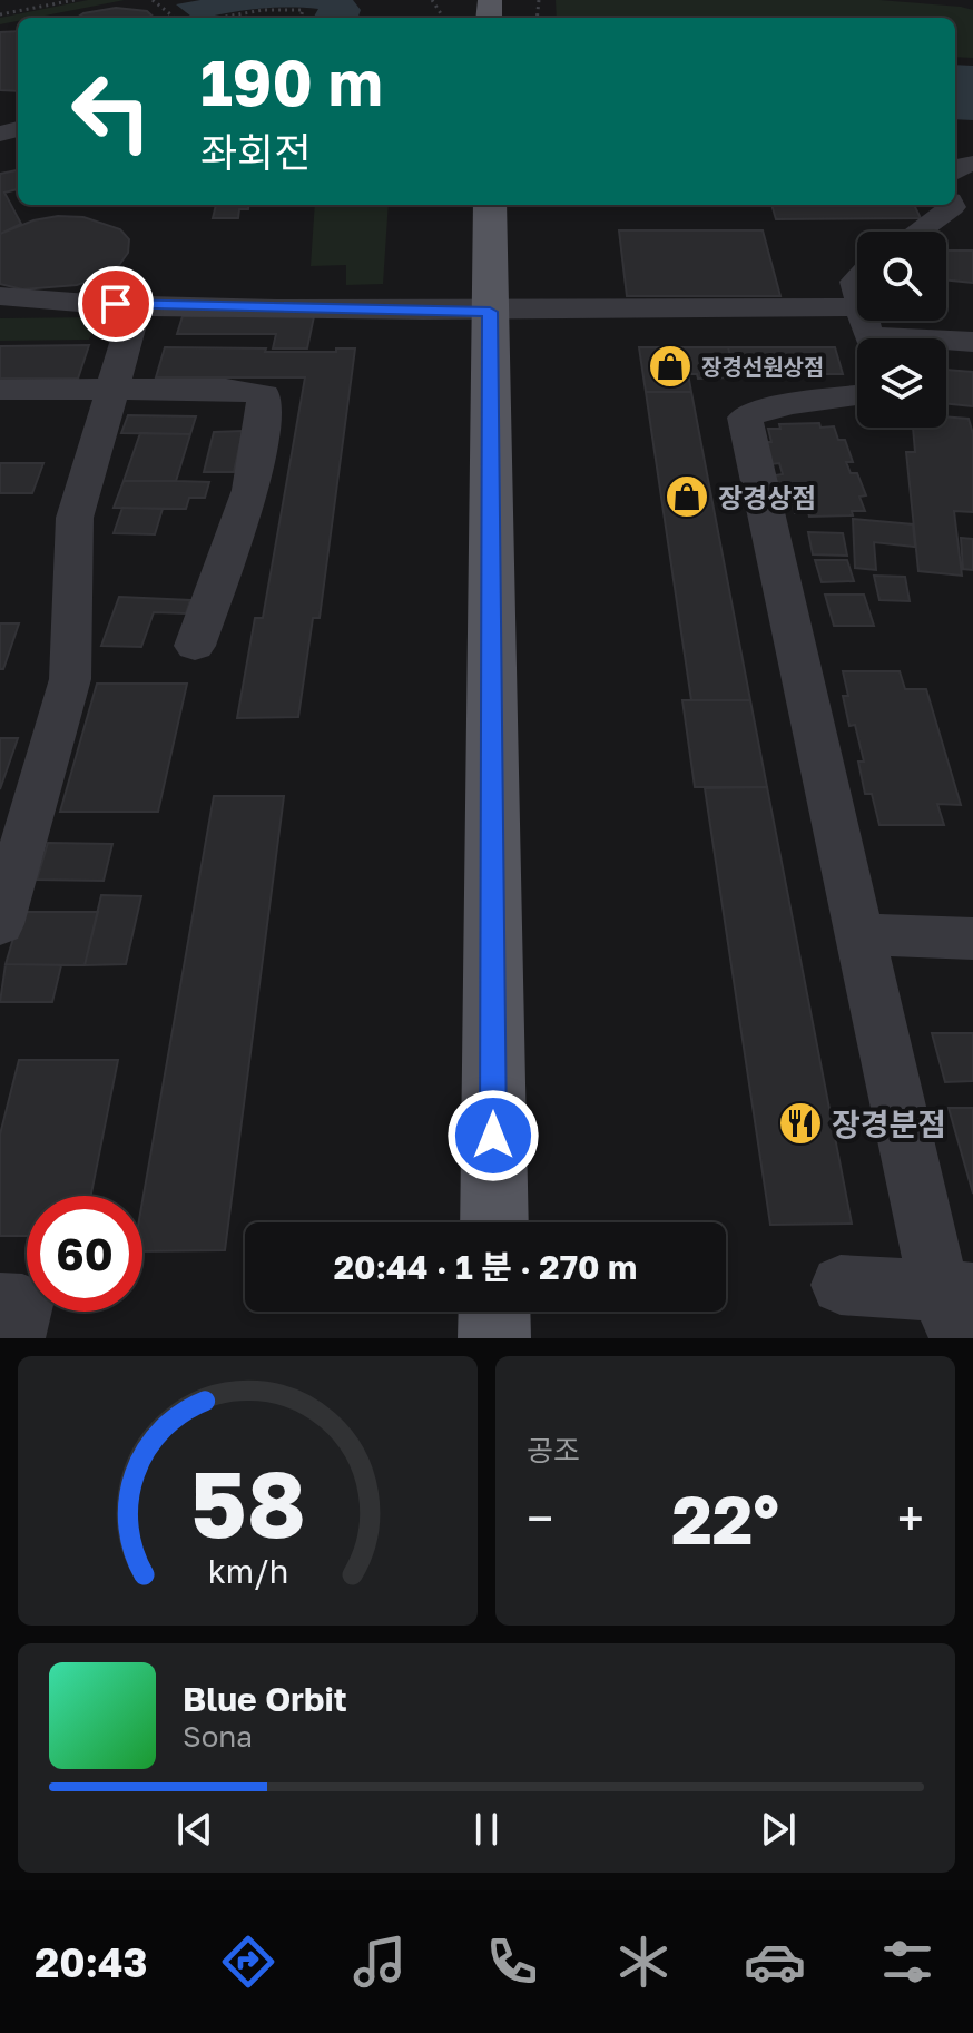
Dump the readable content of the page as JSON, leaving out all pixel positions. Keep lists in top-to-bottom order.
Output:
{
  "places": {
    "shop": ["장경선원상점", "장경상점"],
    "restaurant": ["장경분점"]
  },
  "page": {
    "turn": ["190 m", "좌회전"],
    "limit": "60",
    "trip": "20:44 · 1 분 · 270 m",
    "tile": "공조",
    "heat": ["−", "22°", "+"],
    "song": ["Blue Orbit", "Sona"],
    "tabs": "20:43",
    "gauge": ["58", "km/h"]
  }
}
